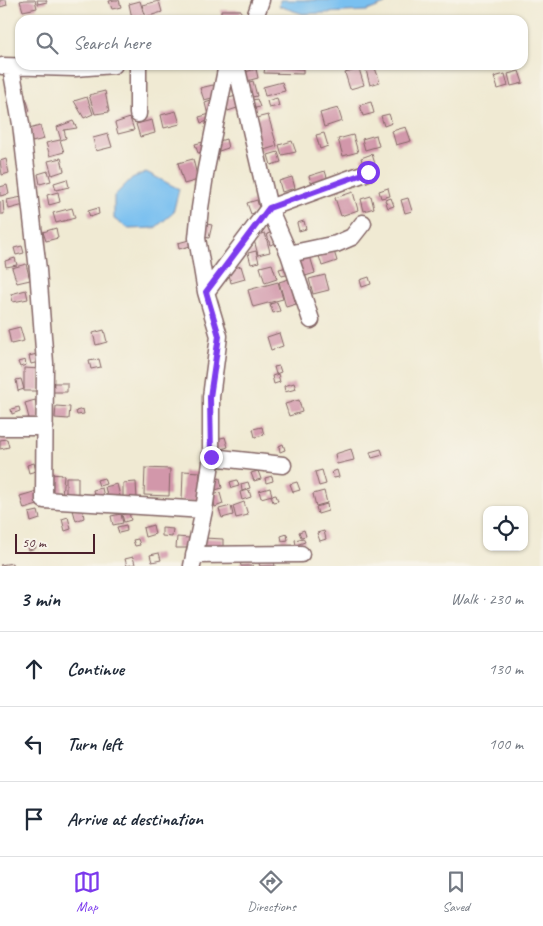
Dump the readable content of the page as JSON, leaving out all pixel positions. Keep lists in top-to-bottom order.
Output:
{
  "scale_bar": "50 m",
  "page": {
    "search": "Search here",
    "scale": "50 m",
    "heading": ["3 min", "Walk · 230 m"],
    "list": [
      ["Continue", "130 m"],
      ["Turn left", "100 m"],
      "Arrive at destination"
    ],
    "nav": ["Map", "Directions", "Saved"]
  }
}
